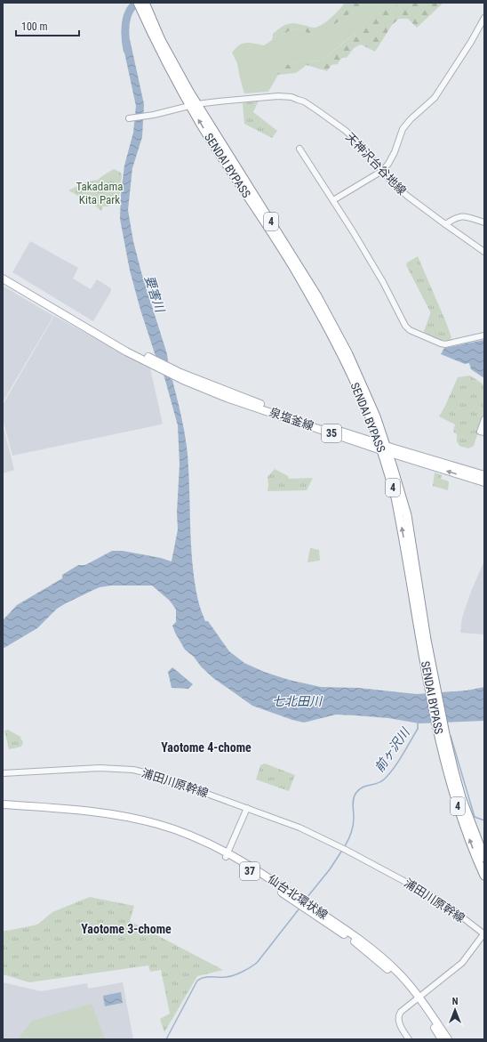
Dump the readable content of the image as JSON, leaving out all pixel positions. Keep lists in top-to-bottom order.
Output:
{
  "streets": {
    "highway": ["SENDAI BYPASS", "4"],
    "main road": [
      "泉塩釜線",
      "35",
      "37",
      "仙台北環状線"
    ],
    "street": ["天神沢台谷地線", "浦田川原幹線"]
  },
  "crossings": [
    ["天神沢台谷地線", "SENDAI BYPASS"],
    ["SENDAI BYPASS", "泉塩釜線"],
    ["SENDAI BYPASS", "35"],
    ["泉塩釜線", "35"]
  ],
  "districts": ["Yaotome 4-chome", "Yaotome 3-chome"],
  "water": ["要害川", "七北田川", "前ヶ沢川"],
  "parks": ["Takadama Kita Park"],
  "scale_bar": "100 m",
  "north": "top"
}
